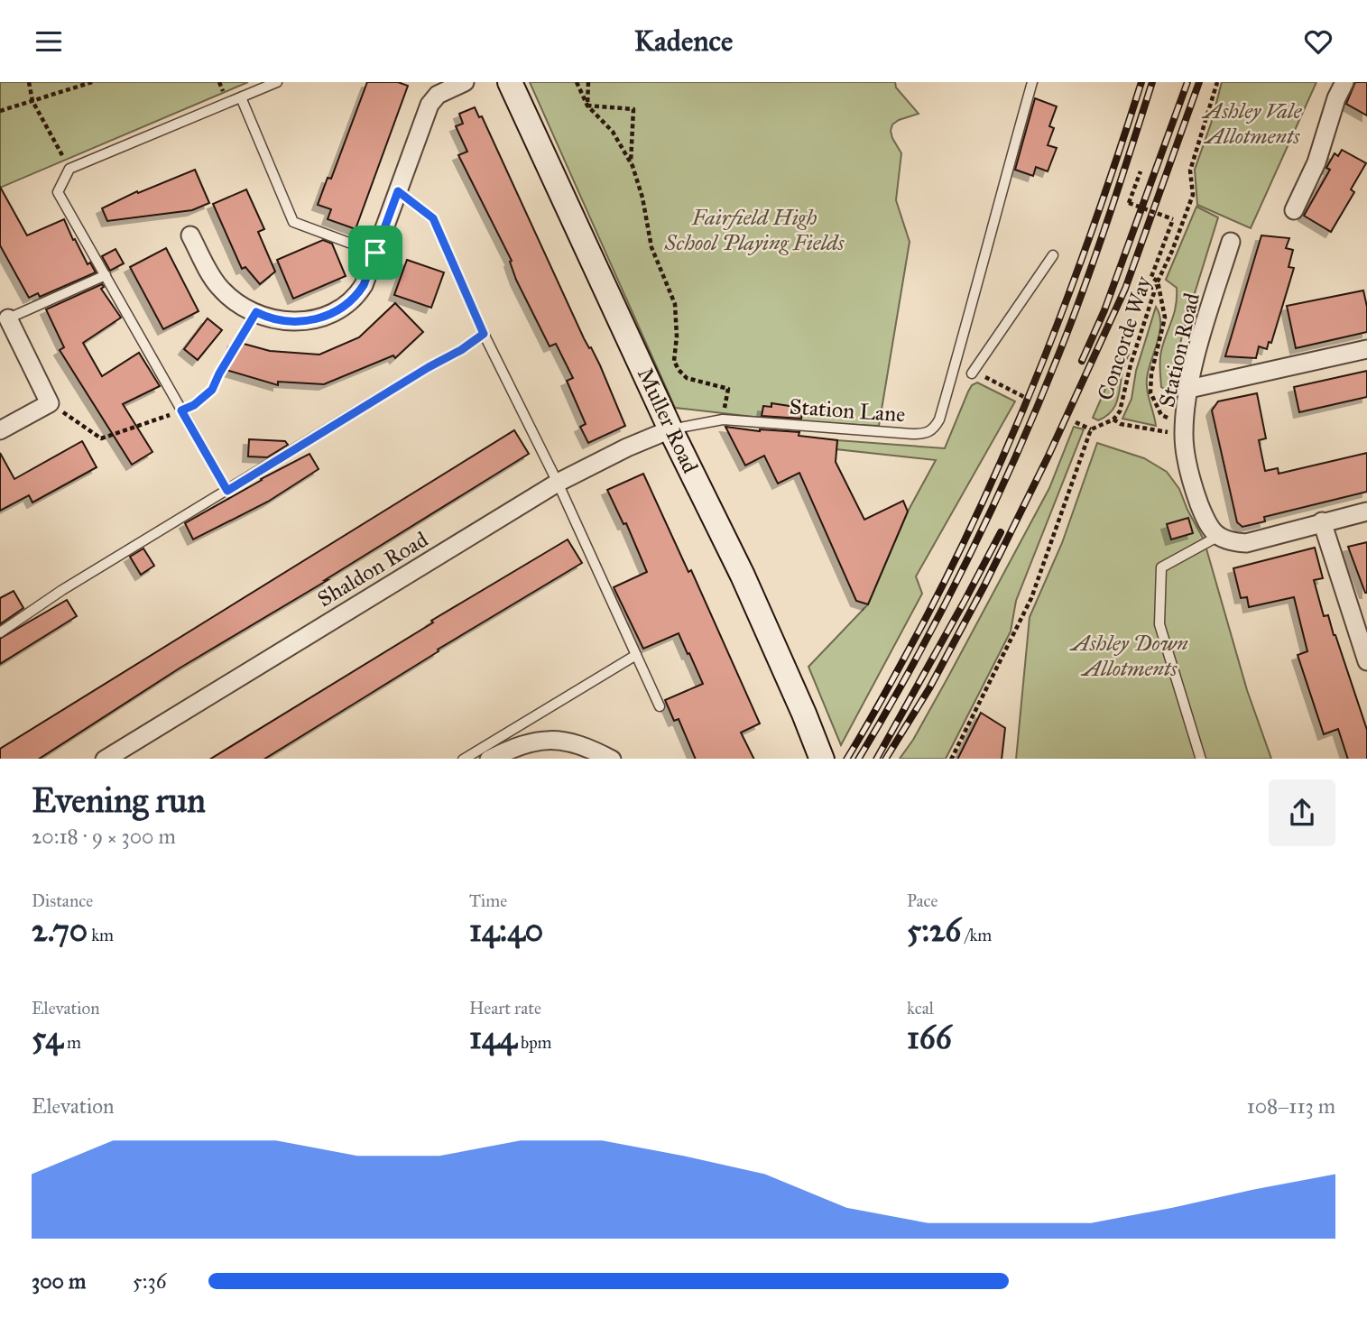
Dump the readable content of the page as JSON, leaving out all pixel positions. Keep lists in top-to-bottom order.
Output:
{
  "streets": {
    "main road": ["Muller Road"],
    "street": ["Station Road", "Shaldon Road"],
    "lane": ["Station Lane"],
    "path": ["Concorde Way"]
  },
  "crossings": [
    ["Station Lane", "Muller Road"],
    ["Station Lane", "Shaldon Road"],
    ["Muller Road", "Shaldon Road"]
  ],
  "parks": ["Ashley Vale Allotments", "Fairfield High School Playing Fields", "Ashley Down Allotments"],
  "page": {
    "header": "Kadence",
    "heading": ["Evening run", "20:18 · 9 × 300 m"],
    "stats": [
      ["Distance", "2.70 km"],
      ["Time", "14:40"],
      ["Pace", "5:26 /km"],
      ["Elevation", "54 m"],
      ["Heart rate", "144 bpm"],
      ["kcal", "166"]
    ],
    "chart": ["Elevation", "108–113 m"],
    "list": [
      {
        "name": "300 m",
        "note": "5:36"
      }
    ]
  }
}
